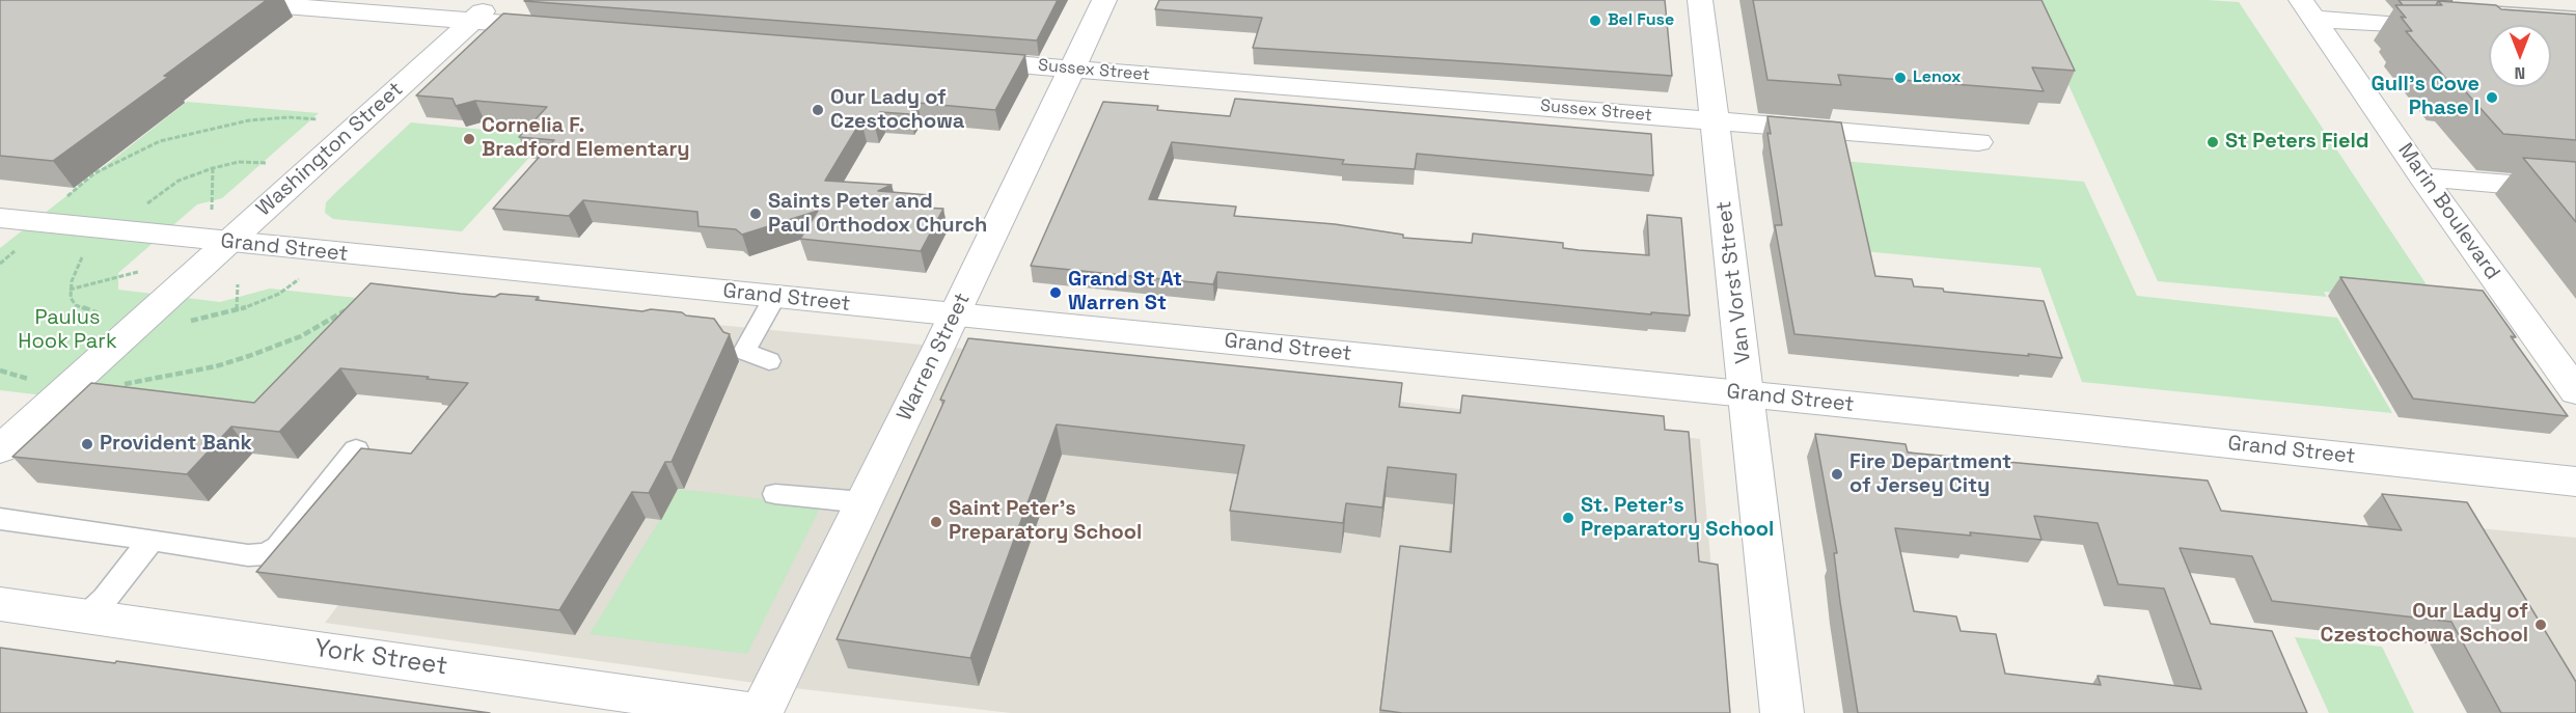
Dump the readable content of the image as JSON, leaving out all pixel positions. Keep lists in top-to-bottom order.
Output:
{
  "streets": {
    "street": [
      "Sussex Street",
      "Washington Street",
      "Marin Boulevard",
      "Grand Street",
      "Van Vorst Street",
      "Warren Street",
      "York Street"
    ]
  },
  "crossings": [
    ["Sussex Street", "Van Vorst Street"],
    ["Sussex Street", "Warren Street"],
    ["Washington Street", "Grand Street"],
    ["Grand Street", "Van Vorst Street"],
    ["Grand Street", "Warren Street"],
    ["Warren Street", "York Street"]
  ],
  "parks": ["Paulus Hook Park"],
  "places": [
    "Bel Fuse",
    "Lenox",
    "Gull's Cove Phase I",
    "Our Lady of Czestochowa",
    "Cornelia F. Bradford Elementary",
    "St Peters Field",
    "Saints Peter and Paul Orthodox Church",
    "Grand St At Warren St",
    "Provident Bank",
    "Fire Department of Jersey City",
    "St. Peter's Preparatory School",
    "Saint Peter's Preparatory School",
    "Our Lady of Czestochowa School"
  ],
  "north": "bottom"
}
